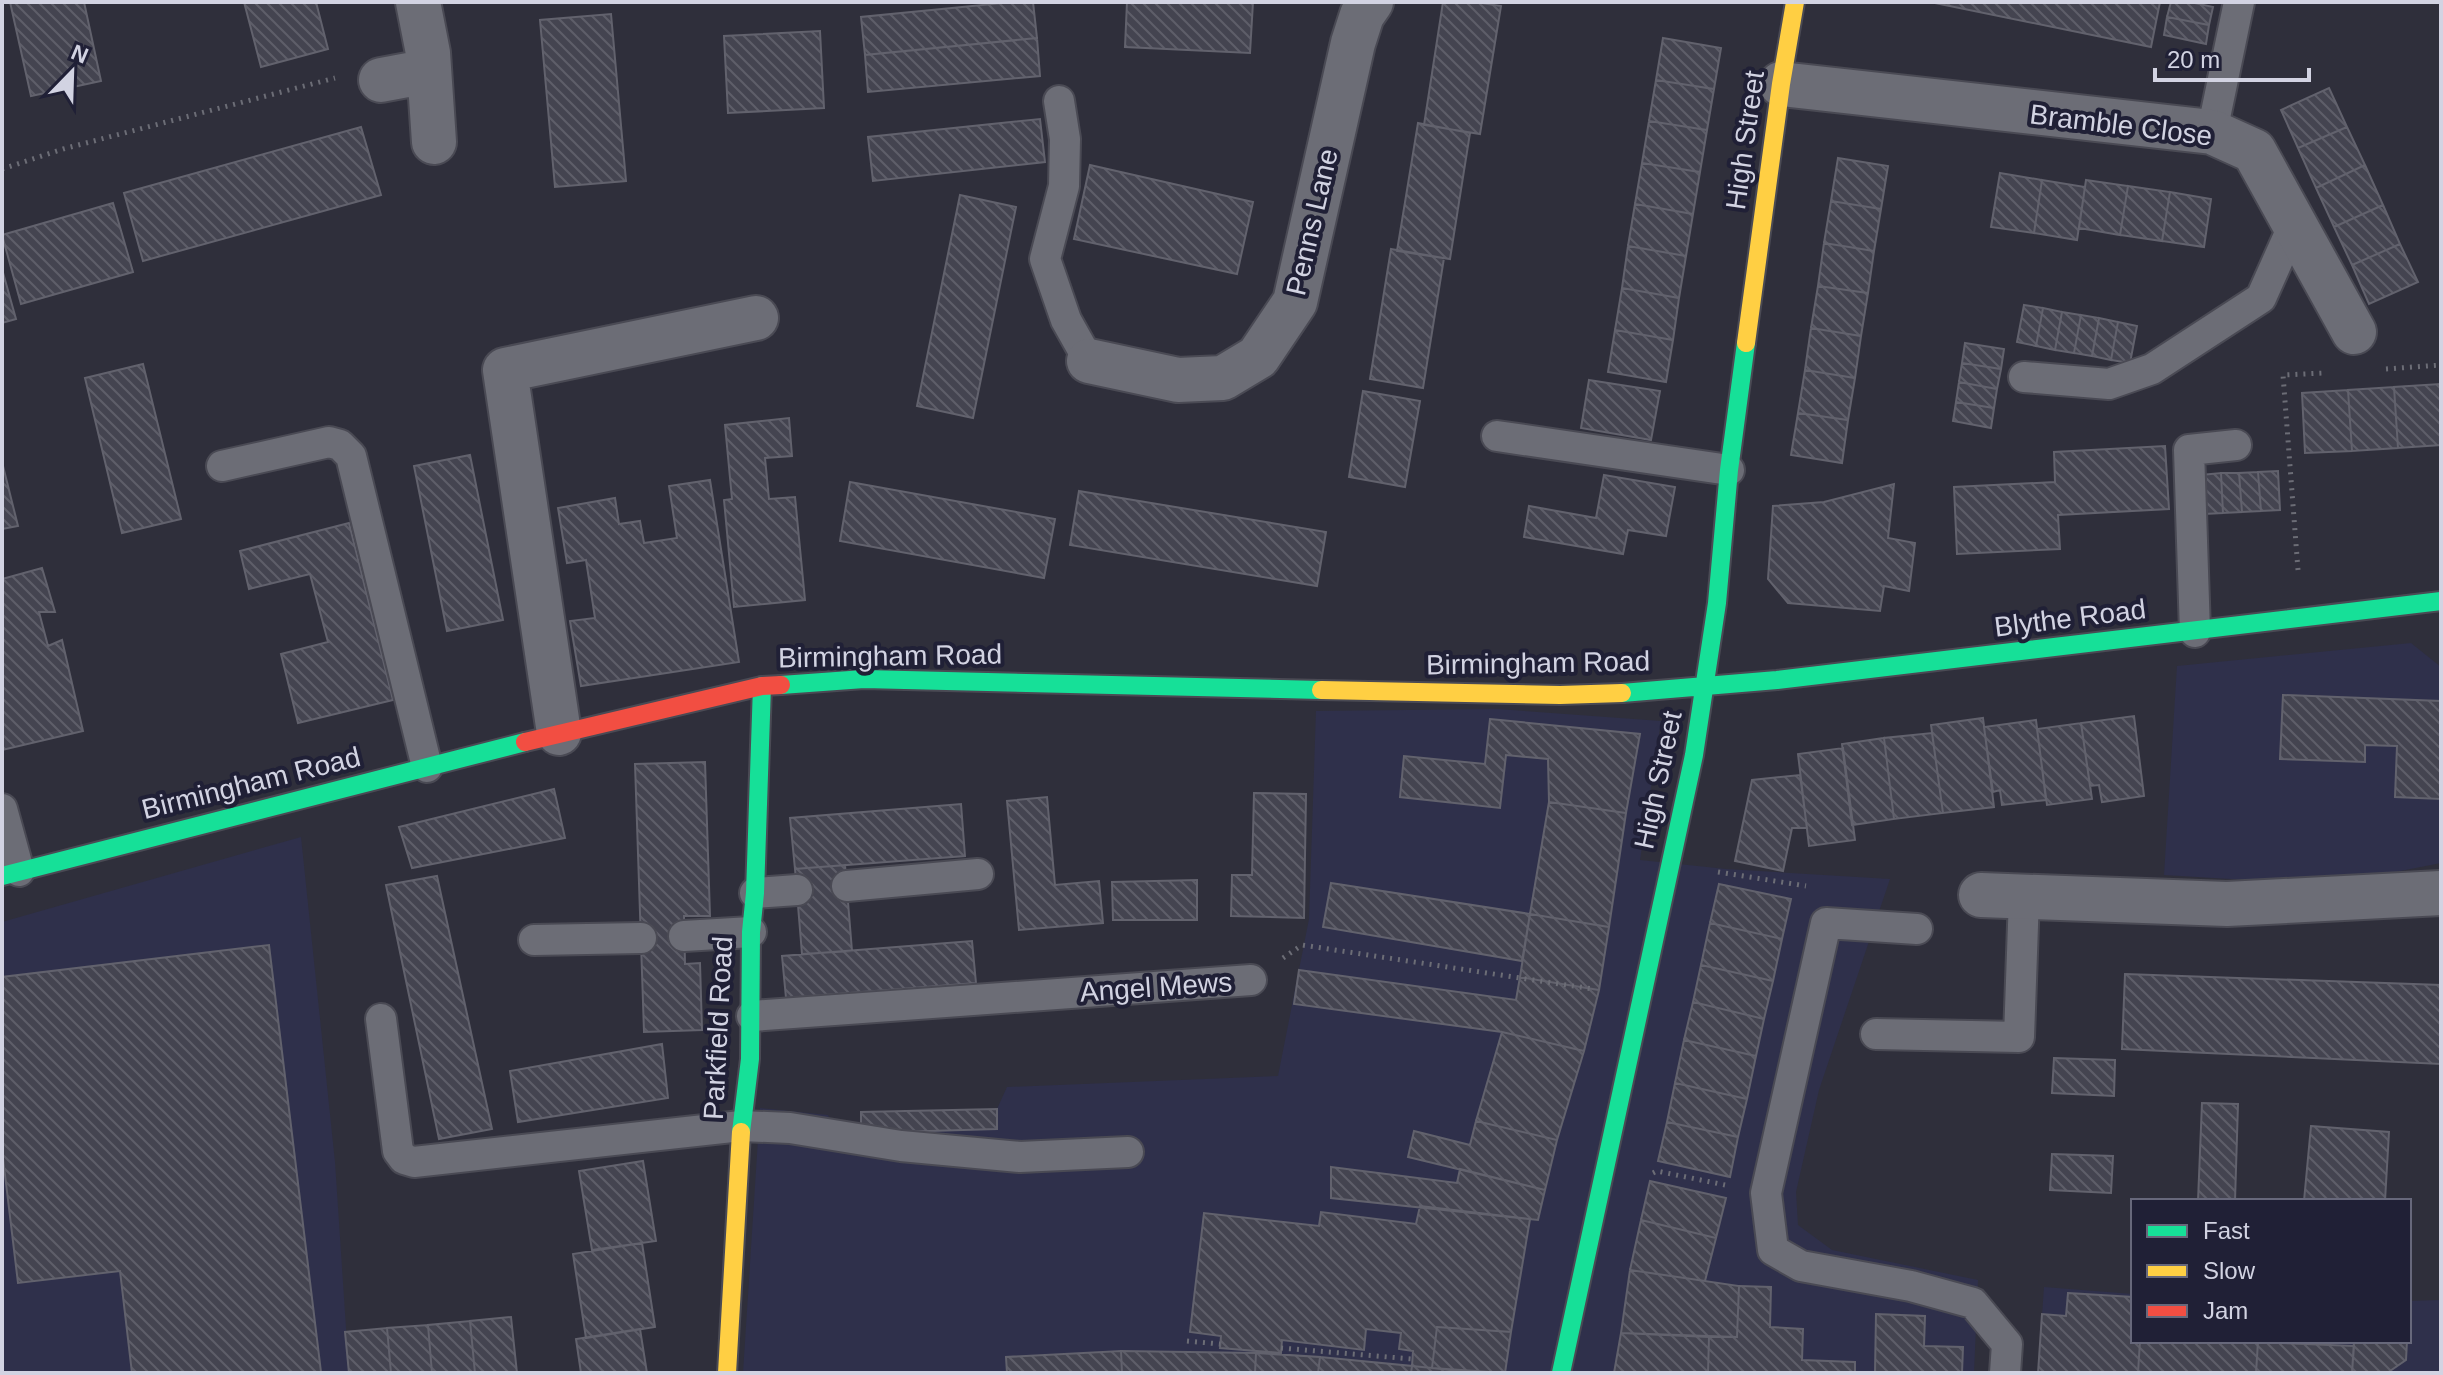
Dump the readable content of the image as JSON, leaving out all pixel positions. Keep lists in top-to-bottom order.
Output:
{
  "streets": {
    "main road": [
      "High Street",
      "Blythe Road",
      "Birmingham Road",
      "Parkfield Road"
    ],
    "street": ["Bramble Close", "Penns Lane"],
    "lane": ["Angel Mews"]
  },
  "crossings": [
    ["Bramble Close", "High Street"],
    ["High Street", "Blythe Road"],
    ["High Street", "Birmingham Road"],
    ["High Street", "Angel Mews"],
    ["Blythe Road", "Birmingham Road"],
    ["Birmingham Road", "Parkfield Road"],
    ["Angel Mews", "Parkfield Road"]
  ],
  "legend": ["Fast", "Slow", "Jam"],
  "scale_bar": "20 m",
  "north": "top right"
}
